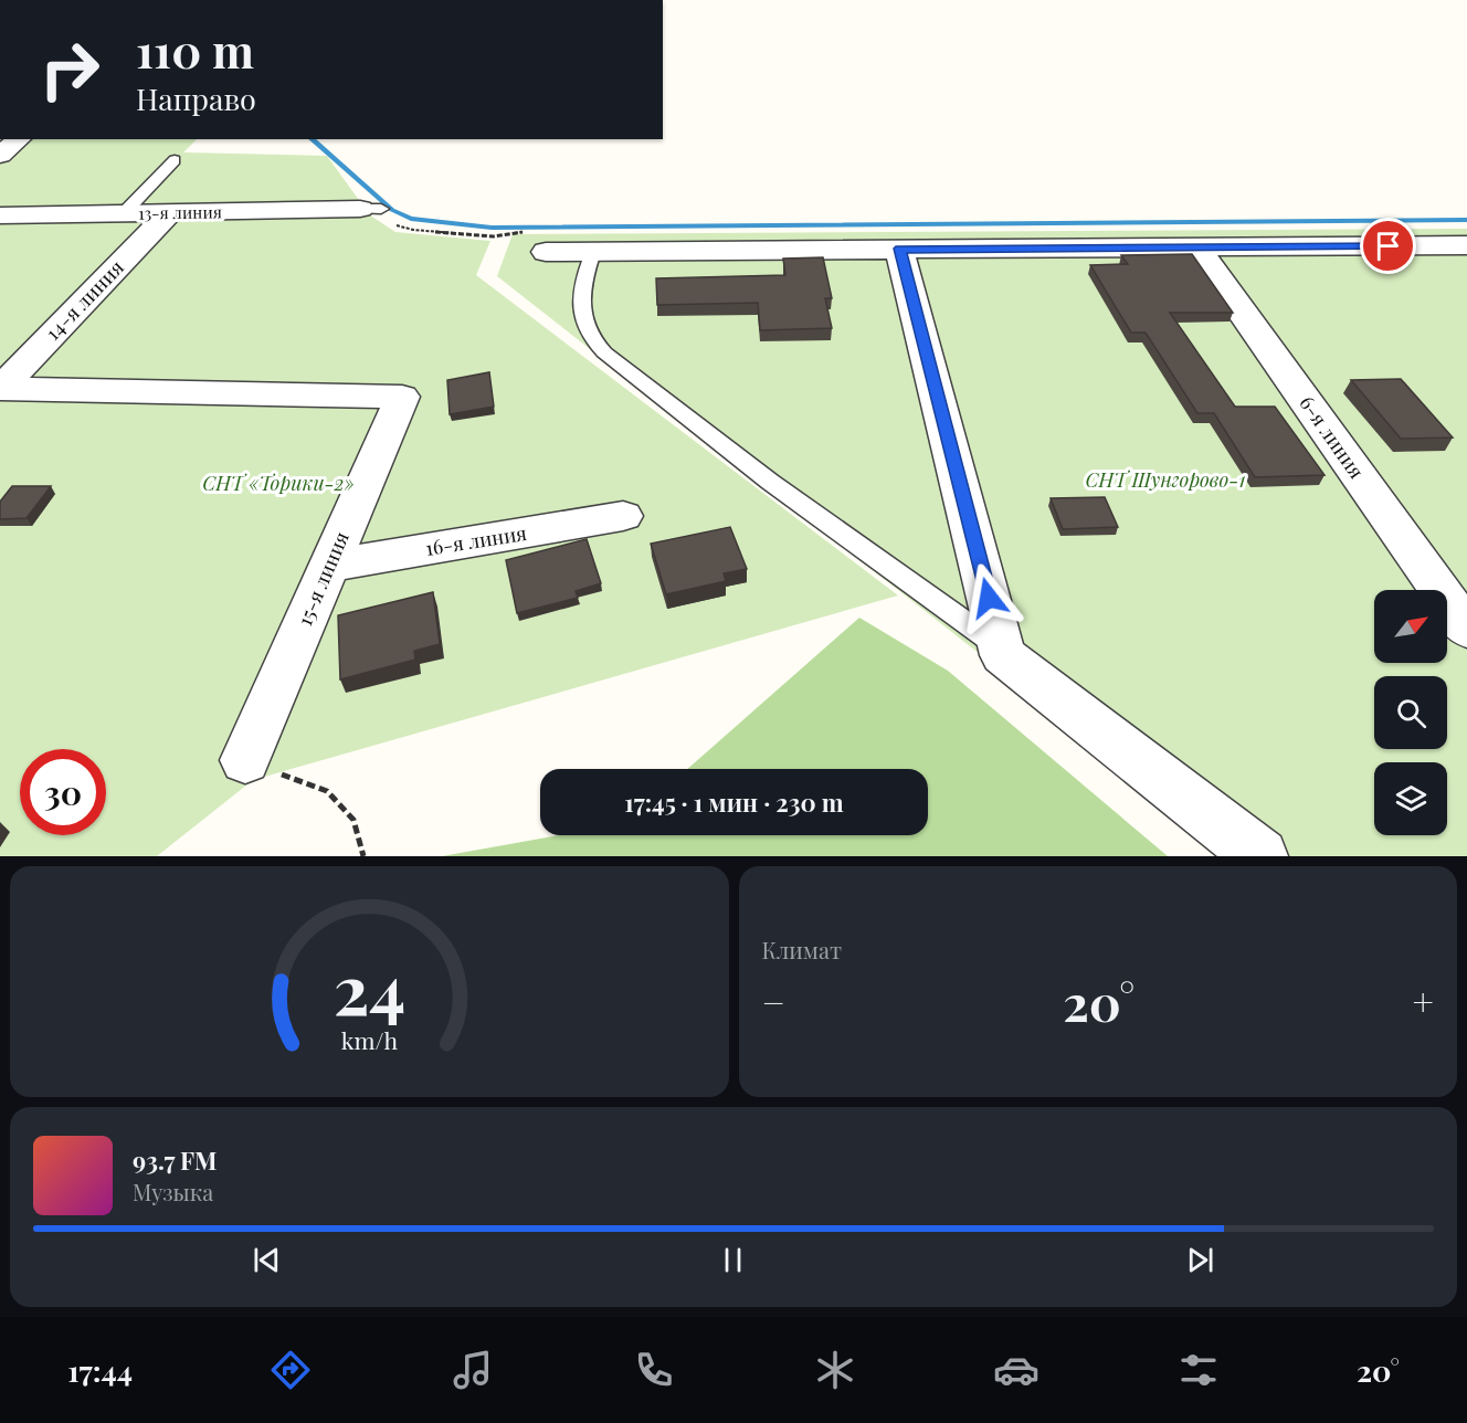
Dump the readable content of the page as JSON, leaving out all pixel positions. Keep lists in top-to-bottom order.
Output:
{
  "streets": {
    "street": [
      "13-я линия",
      "14-я линия",
      "6-я линия",
      "16-я линия",
      "15-я линия"
    ]
  },
  "crossings": [
    ["13-я линия", "14-я линия"],
    ["14-я линия", "15-я линия"],
    ["16-я линия", "15-я линия"]
  ],
  "parks": ["СНТ Шунгорово-1", "СНТ «Торики-2»"],
  "north": "top right",
  "page": {
    "turn": ["110 m", "Направо"],
    "limit": "30",
    "trip": "17:45 · 1 мин · 230 m",
    "tile": "Климат",
    "heat": ["−", "20°", "+"],
    "song": ["93.7 FM", "Музыка"],
    "tabs": ["17:44", "20°"],
    "gauge": ["24", "km/h"]
  }
}
